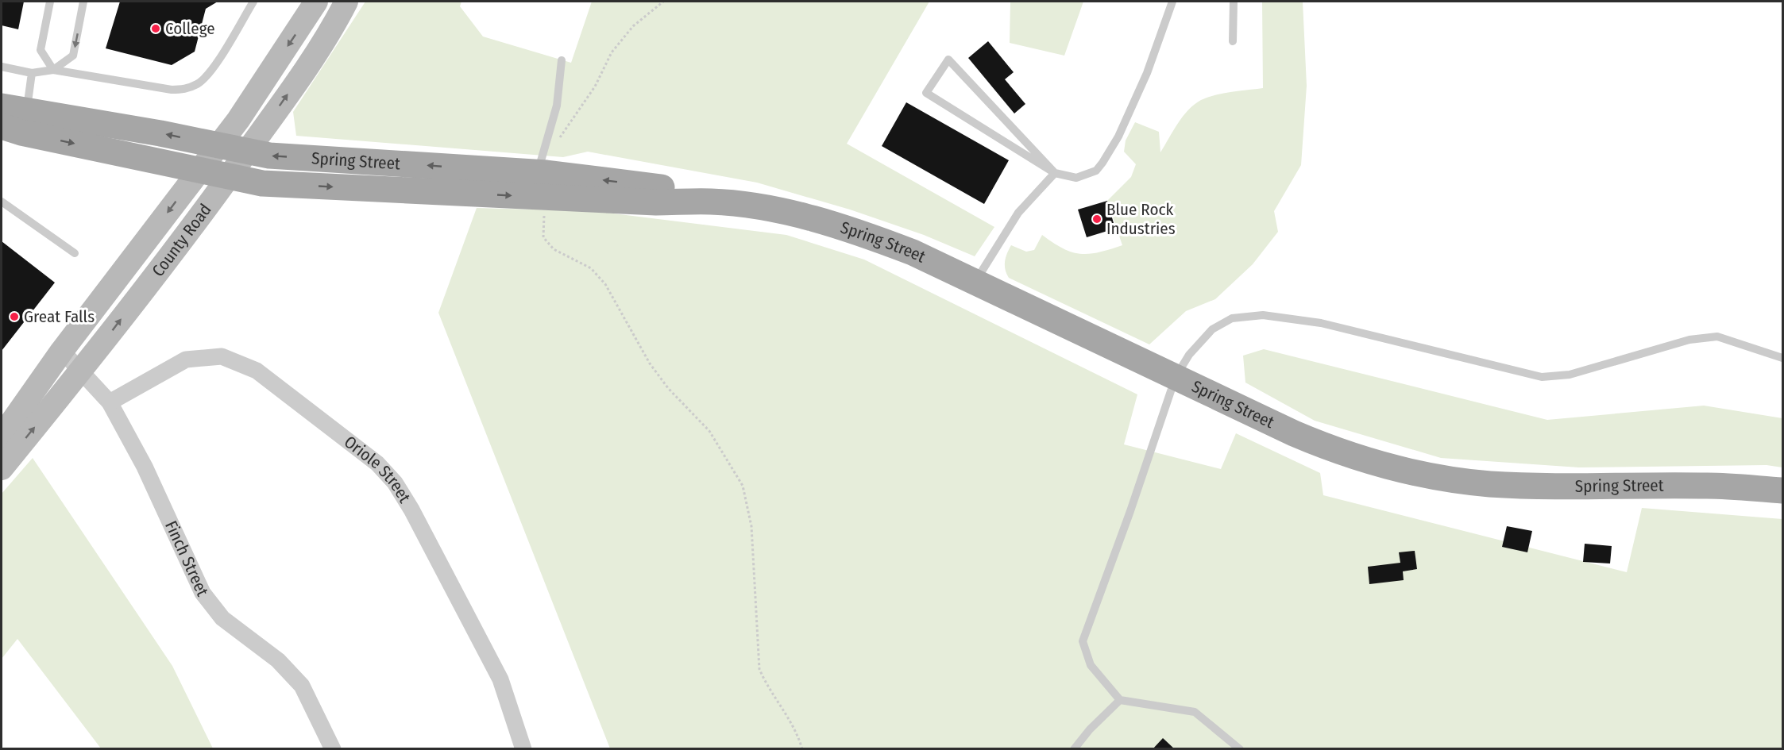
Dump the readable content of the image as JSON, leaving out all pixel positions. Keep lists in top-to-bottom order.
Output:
{
  "streets": {
    "main road": ["Spring Street", "County Road"],
    "street": ["Oriole Street", "Finch Street"]
  },
  "crossings": [
    ["Spring Street", "County Road"],
    ["County Road", "Finch Street"],
    ["Oriole Street", "Finch Street"]
  ],
  "places": ["College", "Blue Rock Industries", "Great Falls"]
}
